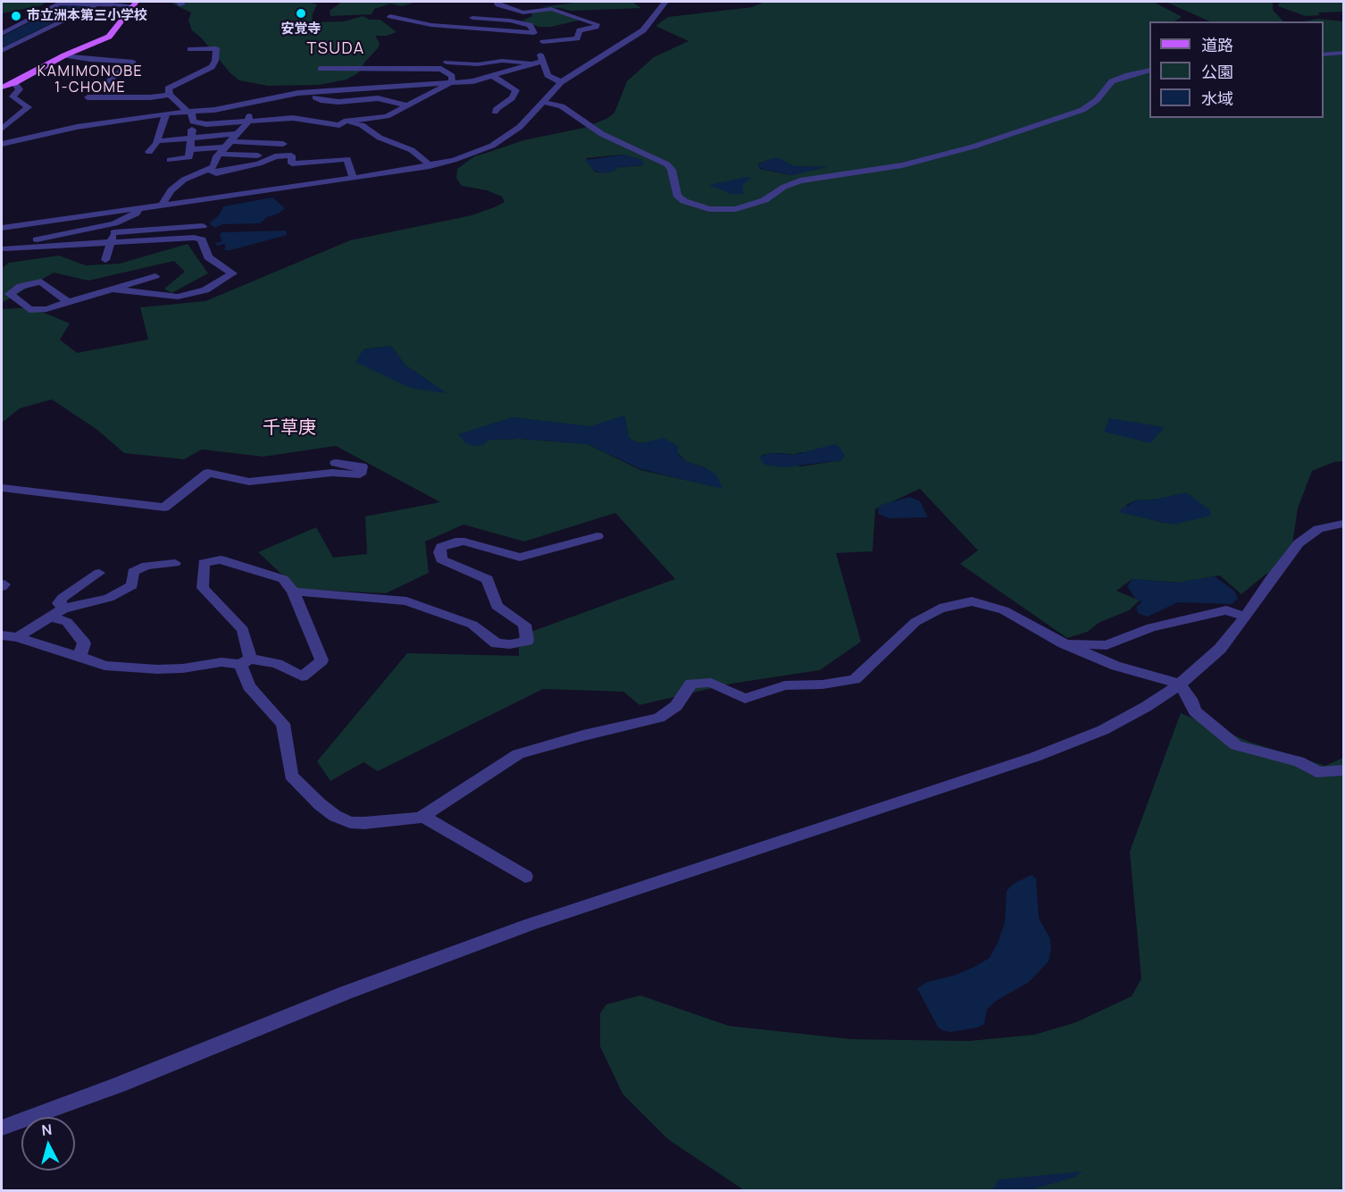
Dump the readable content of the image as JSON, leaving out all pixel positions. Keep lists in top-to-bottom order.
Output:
{
  "districts": ["TSUDA", "KAMIMONOBE 1-CHOME", "千草庚"],
  "places": ["安覚寺", "市立洲本第三小学校"],
  "legend": ["道路", "公園", "水域"],
  "north": "top"
}
